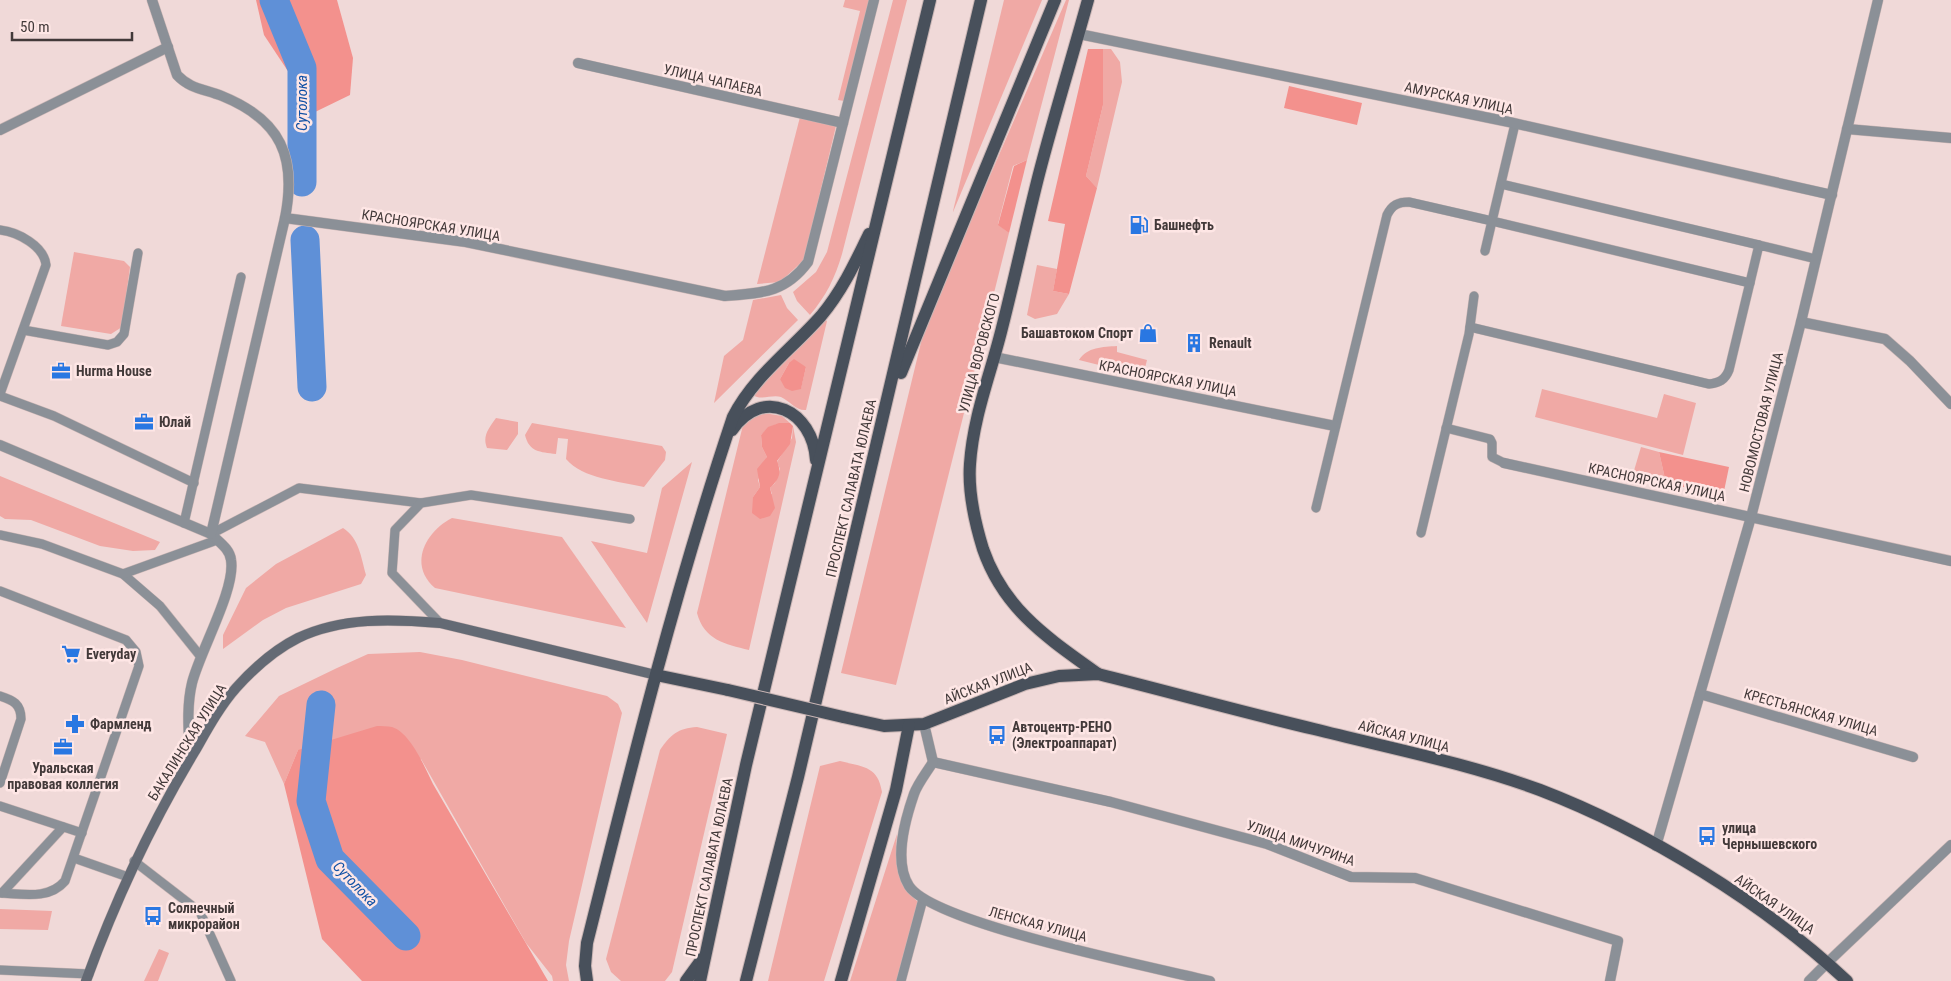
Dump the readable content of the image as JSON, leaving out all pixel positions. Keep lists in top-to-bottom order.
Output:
{
  "streets": {
    "main road": [
      "УЛИЦА ВОРОВСКОГО",
      "ПРОСПЕКТ САЛАВАТА ЮЛАЕВА",
      "АЙСКАЯ УЛИЦА",
      "БАКАЛИНСКАЯ УЛИЦА"
    ],
    "street": [
      "УЛИЦА ЧАПАЕВА",
      "АМУРСКАЯ УЛИЦА",
      "КРАСНОЯРСКАЯ УЛИЦА",
      "НОВОМОСТОВАЯ УЛИЦА",
      "КРЕСТЬЯНСКАЯ УЛИЦА",
      "УЛИЦА МИЧУРИНА",
      "ЛЕНСКАЯ УЛИЦА"
    ]
  },
  "crossings": [
    ["УЛИЦА ЧАПАЕВА", "КРАСНОЯРСКАЯ УЛИЦА"],
    ["АМУРСКАЯ УЛИЦА", "УЛИЦА ВОРОВСКОГО"],
    ["АМУРСКАЯ УЛИЦА", "НОВОМОСТОВАЯ УЛИЦА"],
    ["КРАСНОЯРСКАЯ УЛИЦА", "УЛИЦА ВОРОВСКОГО"],
    ["КРАСНОЯРСКАЯ УЛИЦА", "НОВОМОСТОВАЯ УЛИЦА"],
    ["УЛИЦА ВОРОВСКОГО", "АЙСКАЯ УЛИЦА"],
    ["НОВОМОСТОВАЯ УЛИЦА", "АЙСКАЯ УЛИЦА"],
    ["НОВОМОСТОВАЯ УЛИЦА", "КРЕСТЬЯНСКАЯ УЛИЦА"],
    ["АЙСКАЯ УЛИЦА", "БАКАЛИНСКАЯ УЛИЦА"],
    ["УЛИЦА МИЧУРИНА", "ЛЕНСКАЯ УЛИЦА"]
  ],
  "water": ["Сутолока"],
  "places": {
    "fuel station": ["Башнефть"],
    "shop": ["Башавтоком Спорт"],
    "building": ["Renault"],
    "office": ["Hurma House", "Юлай", "Уральская правовая коллегия"],
    "supermarket": ["Everyday"],
    "pharmacy": ["Фармленд"],
    "bus stop": ["Автоцентр-РЕНО (Электроаппарат)", "улица Чернышевского", "Солнечный микрорайон"]
  },
  "scale_bar": "50 m"
}
